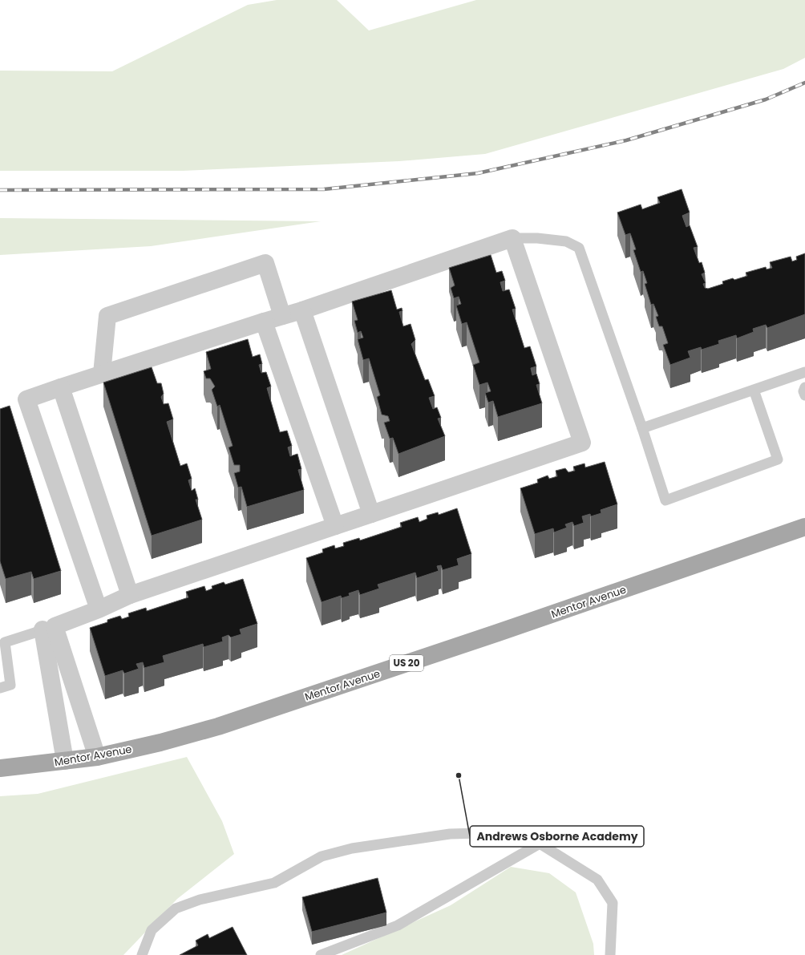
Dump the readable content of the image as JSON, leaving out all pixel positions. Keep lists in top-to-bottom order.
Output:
{
  "streets": {
    "main road": ["Mentor Avenue", "US 20"]
  },
  "places": ["Andrews Osborne Academy"]
}
